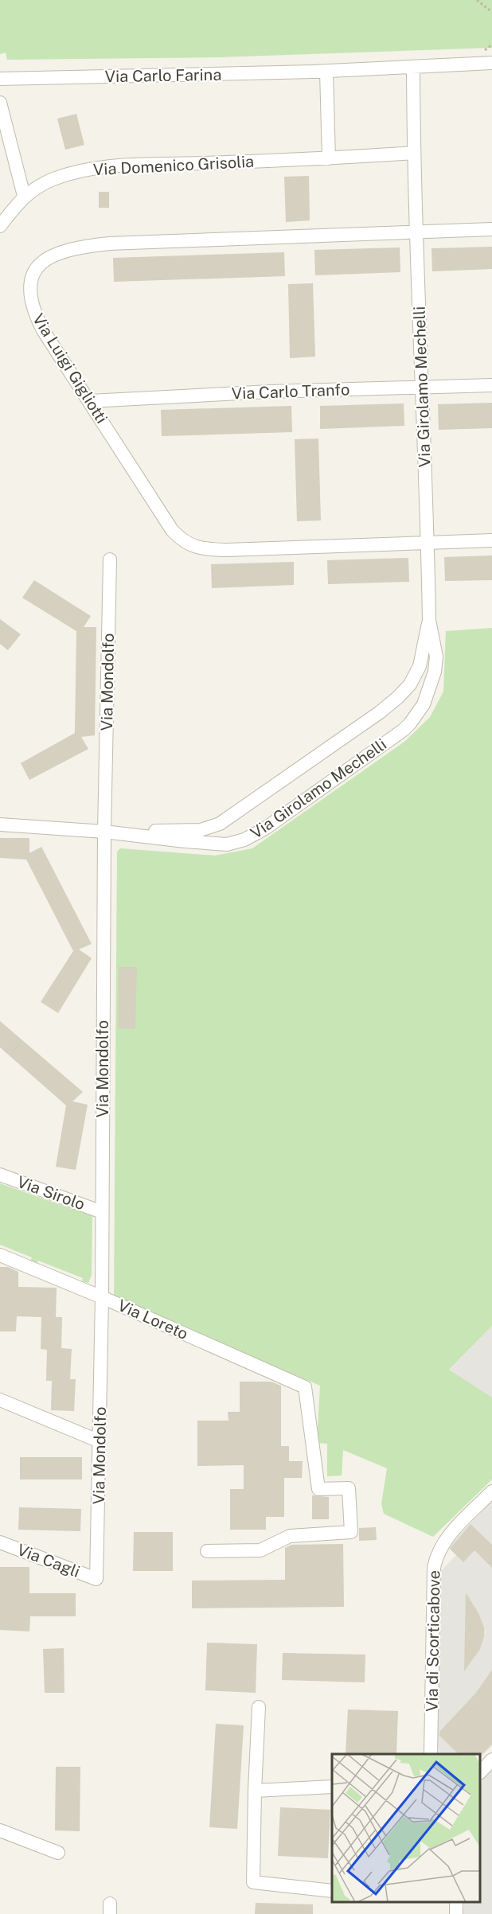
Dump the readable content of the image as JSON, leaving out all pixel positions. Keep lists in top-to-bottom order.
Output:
{
  "streets": {
    "street": [
      "Via Carlo Farina",
      "Via Domenico Grisolia",
      "Via Luigi Gigliotti",
      "Via Girolamo Mechelli",
      "Via Carlo Tranfo",
      "Via Mondolfo",
      "Via Sirolo",
      "Via Loreto",
      "Via Cagli",
      "Via di Scorticabove"
    ]
  },
  "crossings": [
    ["Via Carlo Farina", "Via Girolamo Mechelli"],
    ["Via Domenico Grisolia", "Via Girolamo Mechelli"],
    ["Via Luigi Gigliotti", "Via Girolamo Mechelli"],
    ["Via Luigi Gigliotti", "Via Carlo Tranfo"],
    ["Via Girolamo Mechelli", "Via Carlo Tranfo"],
    ["Via Girolamo Mechelli", "Via Mondolfo"],
    ["Via Mondolfo", "Via Sirolo"],
    ["Via Mondolfo", "Via Loreto"],
    ["Via Mondolfo", "Via Cagli"]
  ]
}
